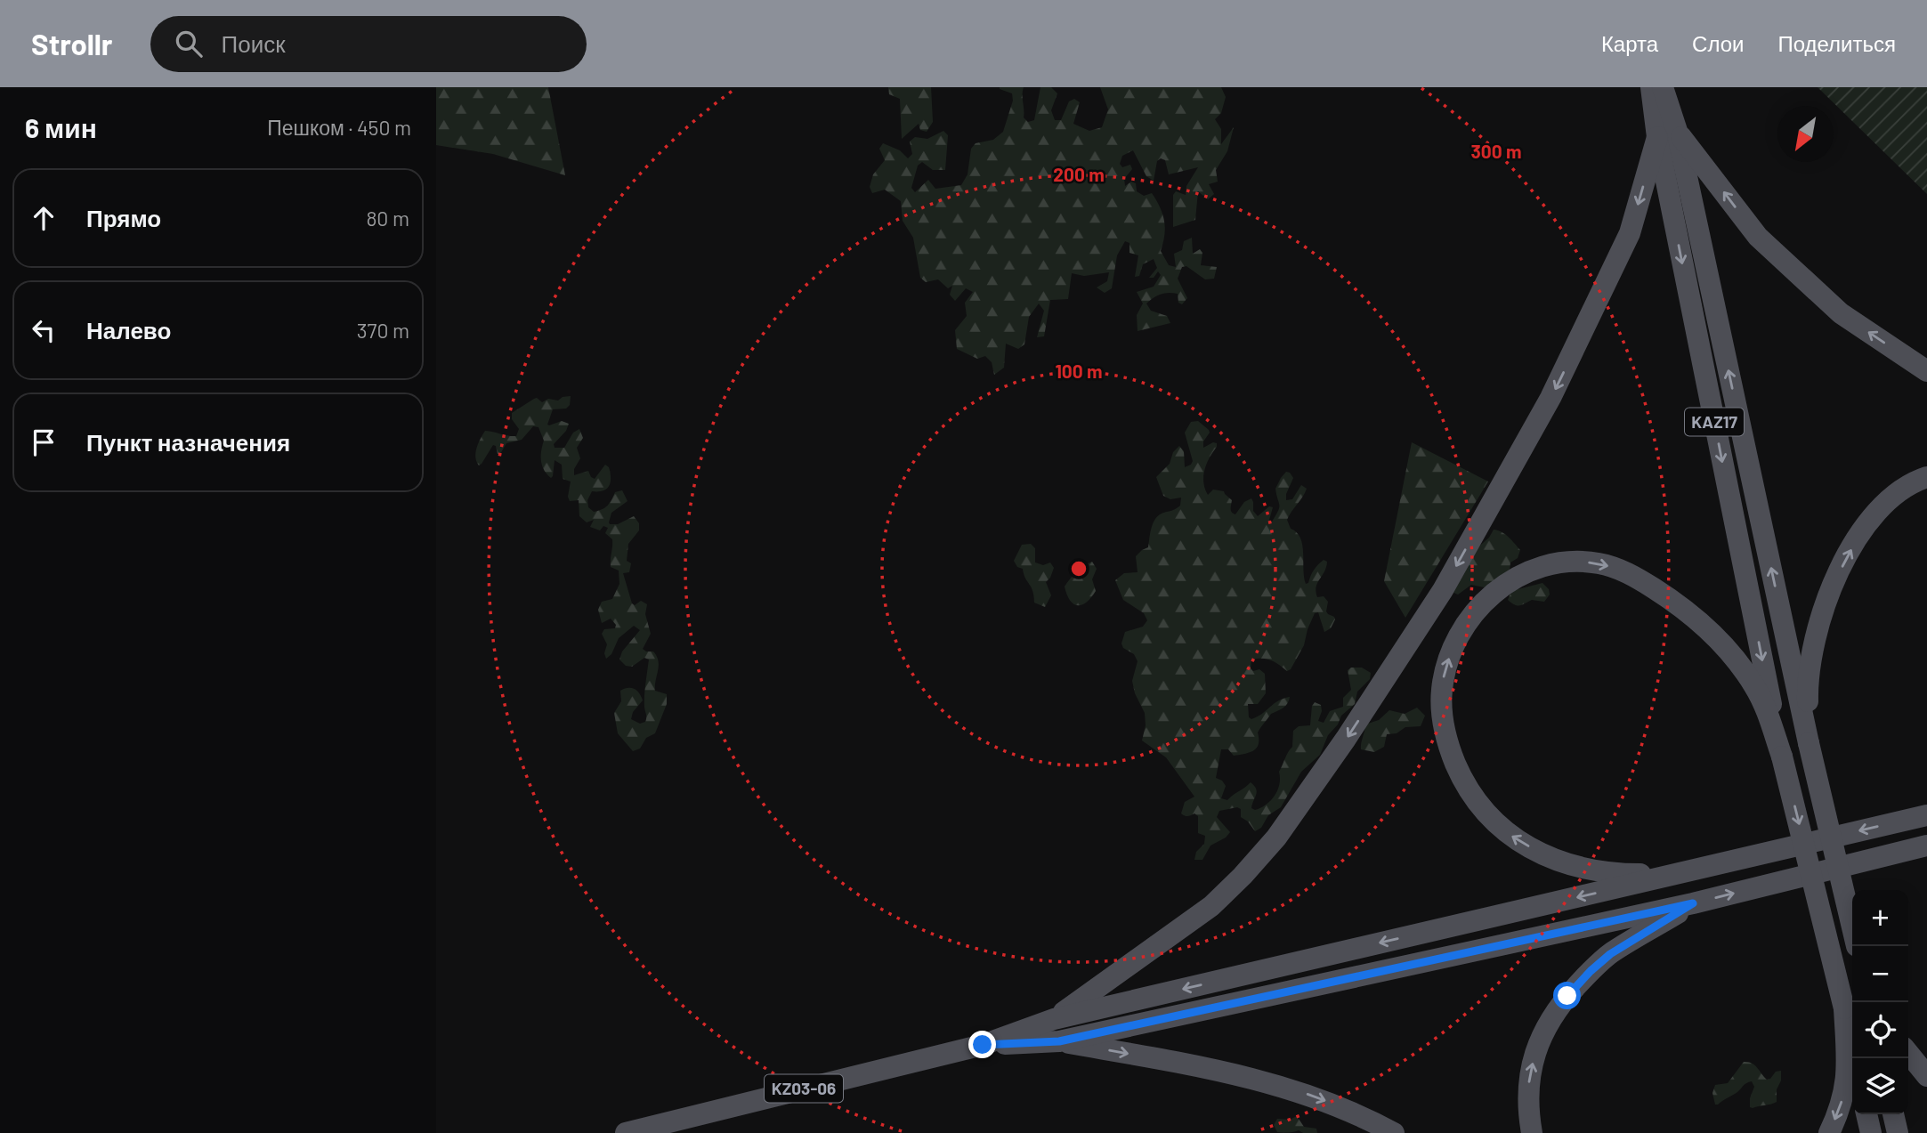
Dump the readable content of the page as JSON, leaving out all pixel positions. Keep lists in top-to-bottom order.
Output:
{
  "streets": {
    "main road": ["KAZ17", "KZ03-06"]
  },
  "north": "bottom left",
  "page": {
    "header": "Strollr",
    "search": "Поиск",
    "nav": ["Карта", "Слои", "Поделиться"],
    "heading": ["6 мин", "Пешком · 450 m"],
    "list": [
      ["Прямо", "80 m"],
      ["Налево", "370 m"],
      "Пункт назначения"
    ],
    "map_buttons": ["+", "−"]
  },
  "rings": ["300 m", "200 m", "100 m"]
}
